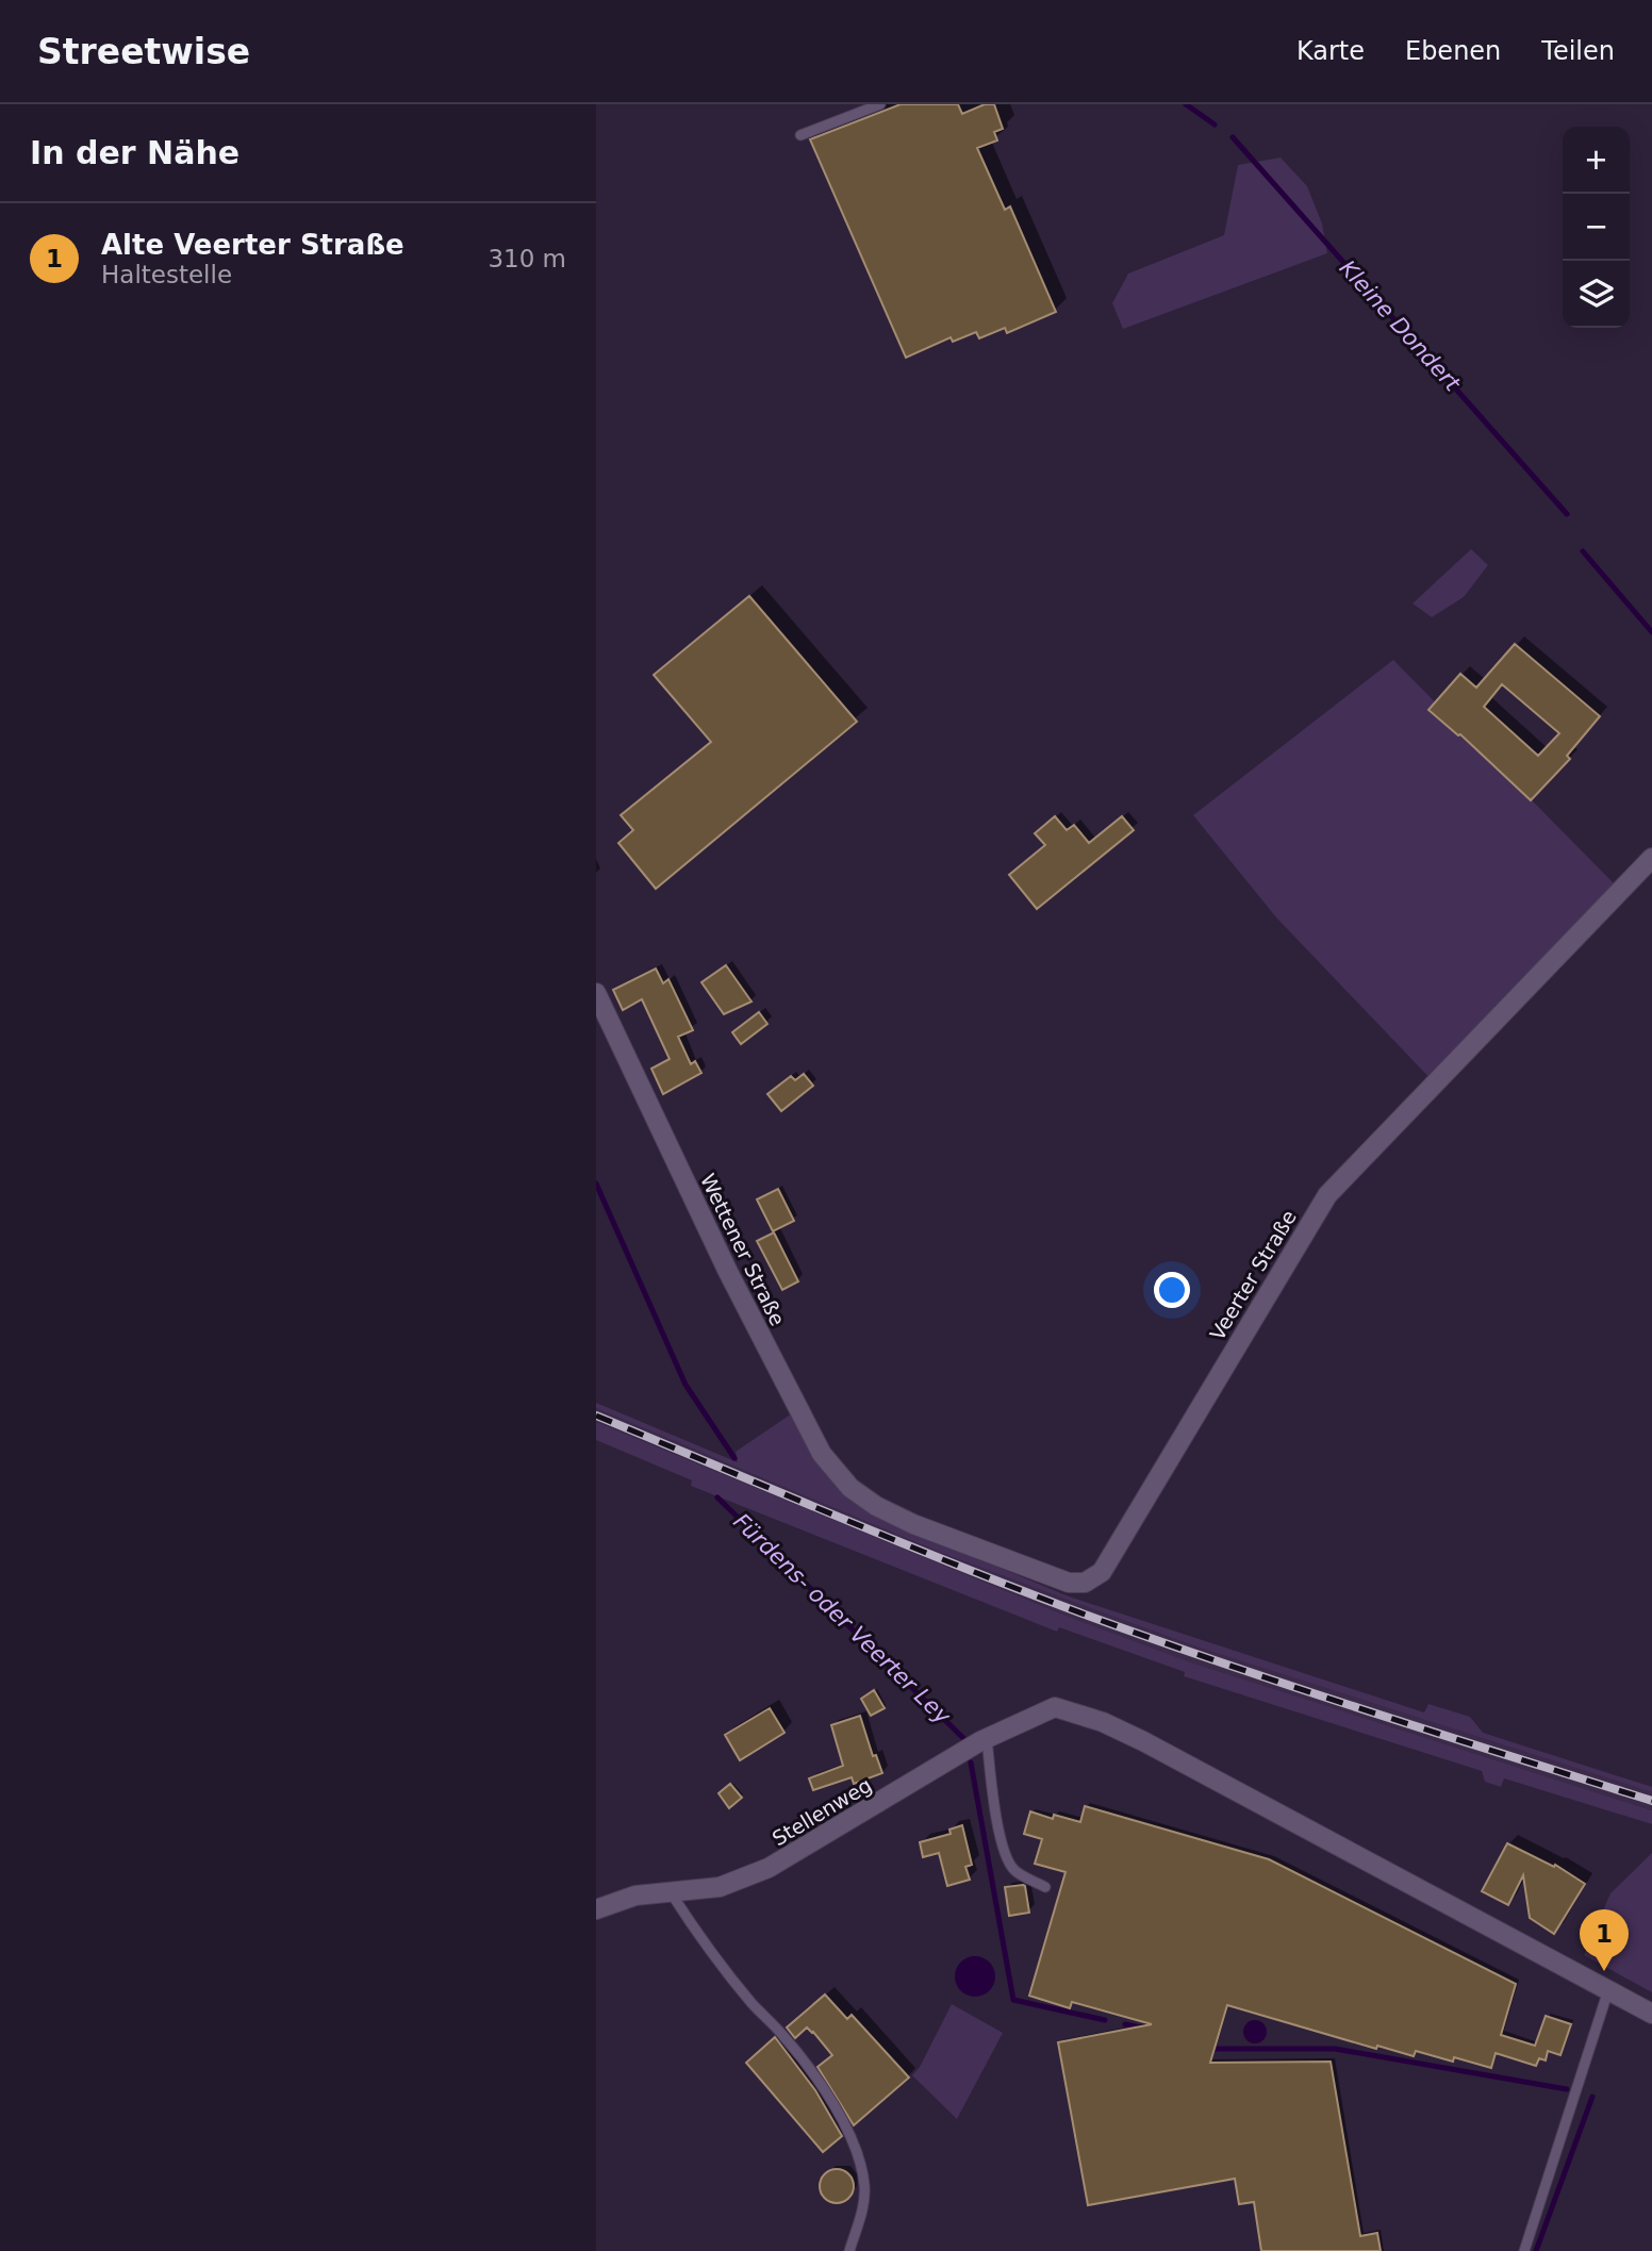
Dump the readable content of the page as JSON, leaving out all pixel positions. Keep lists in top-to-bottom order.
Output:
{
  "streets": {
    "street": ["Wettener Straße", "Veerter Straße", "Stellenweg"]
  },
  "crossings": [
    ["Wettener Straße", "Veerter Straße"]
  ],
  "water": ["Kleine Dondert", "Fürdens- oder Veerter Ley"],
  "page": {
    "header": "Streetwise",
    "nav": ["Karte", "Ebenen", "Teilen"],
    "heading": "In der Nähe",
    "map_buttons": ["+", "−"],
    "list": [
      {
        "mark": "1",
        "name": "Alte Veerter Straße",
        "note": "Haltestelle",
        "value": "310 m"
      }
    ],
    "pins": "1"
  }
}
